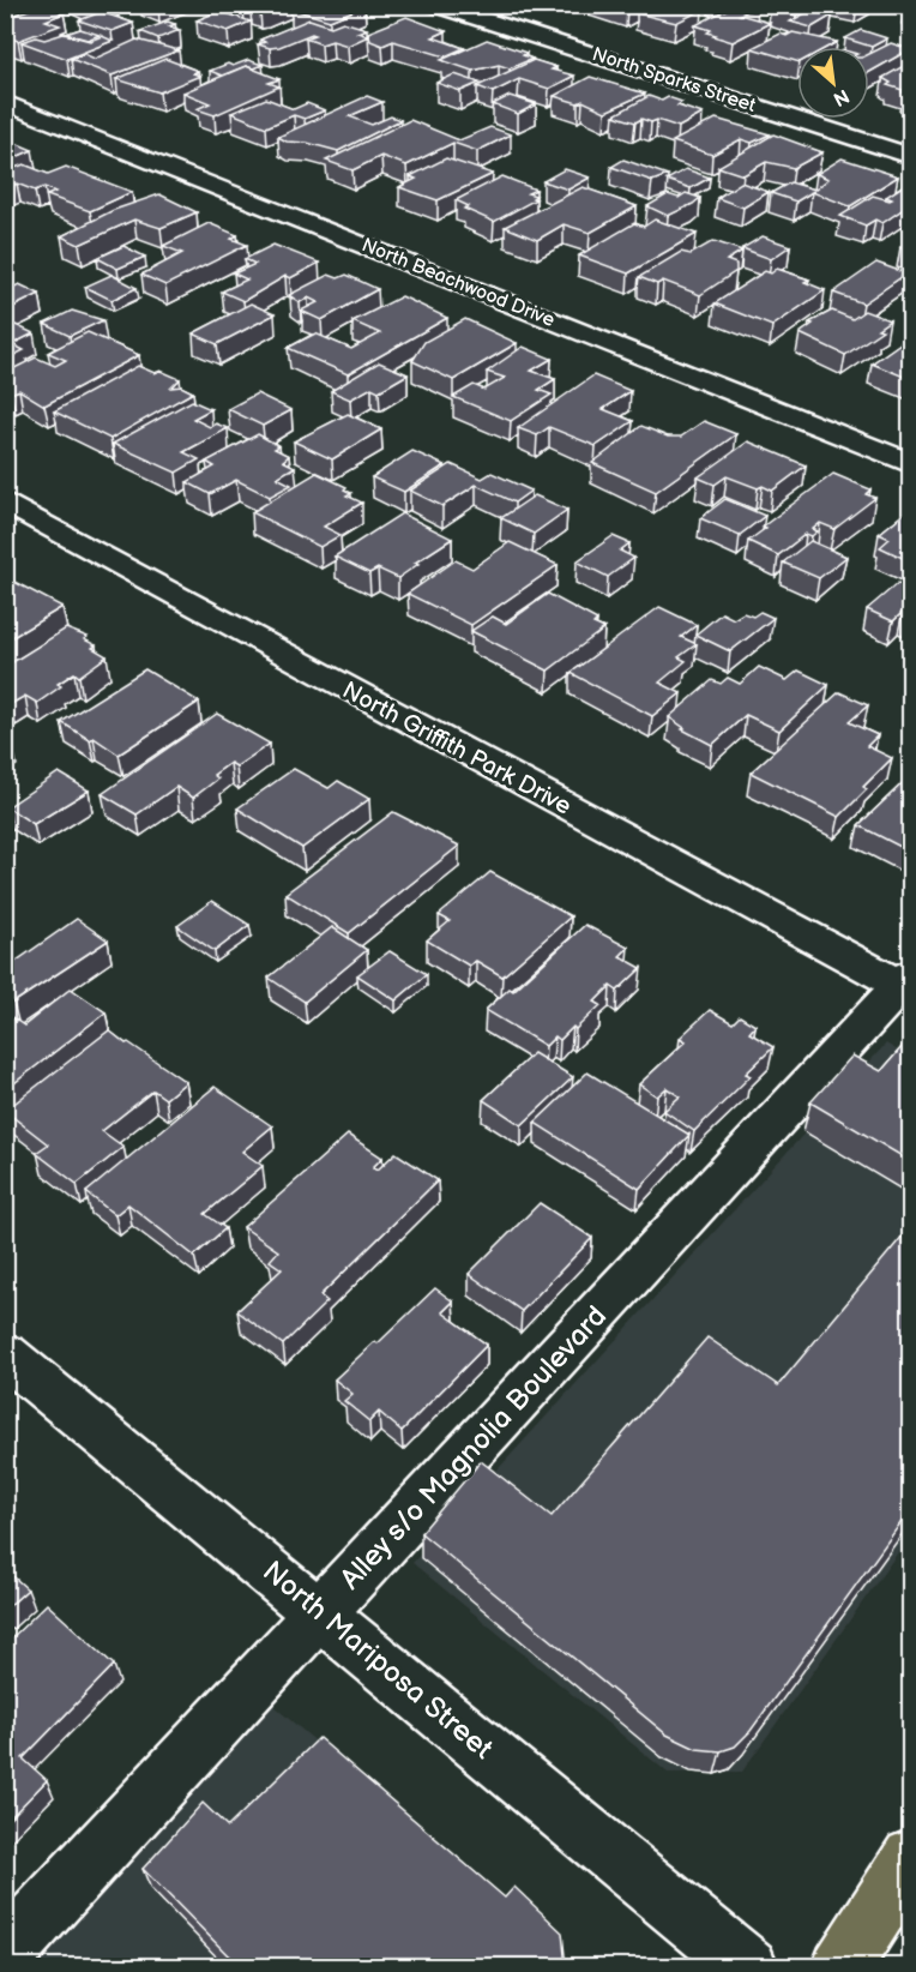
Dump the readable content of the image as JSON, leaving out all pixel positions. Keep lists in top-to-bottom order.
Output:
{
  "streets": {
    "street": [
      "North Sparks Street",
      "North Beachwood Drive",
      "North Griffith Park Drive",
      "Alley s/o Magnolia Boulevard",
      "North Mariposa Street"
    ]
  },
  "crossings": [
    ["North Griffith Park Drive", "Alley s/o Magnolia Boulevard"],
    ["Alley s/o Magnolia Boulevard", "North Mariposa Street"]
  ],
  "north": "bottom right"
}
